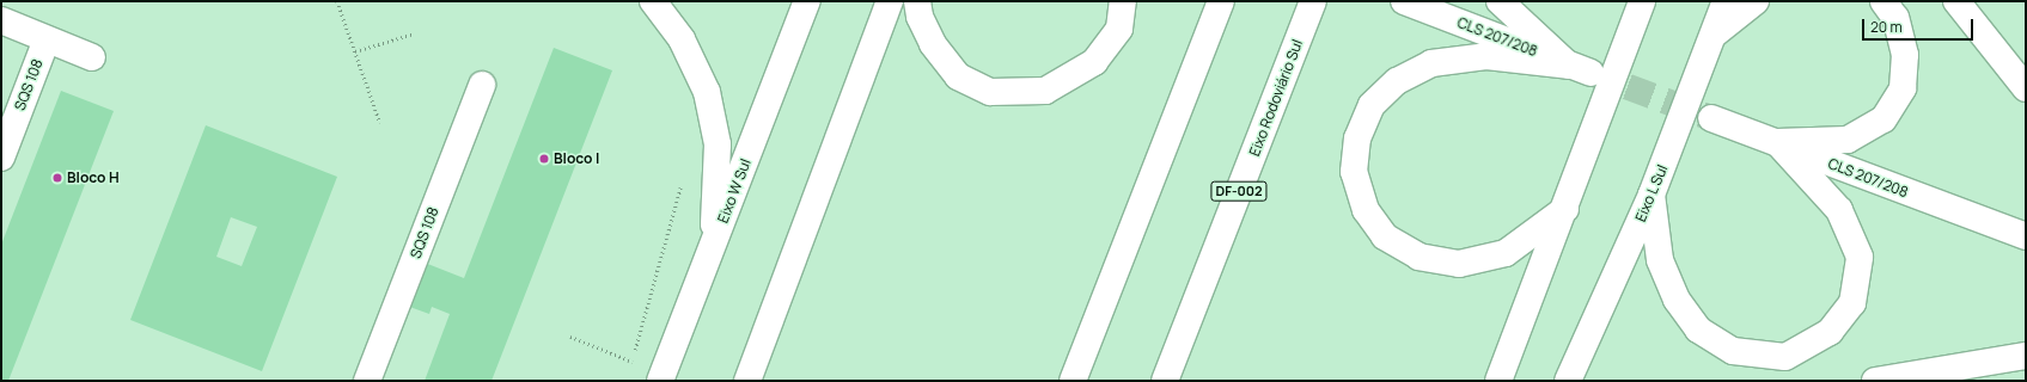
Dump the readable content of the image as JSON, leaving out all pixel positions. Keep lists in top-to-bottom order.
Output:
{
  "streets": {
    "main road": [
      "CLS 207/208",
      "SQS 108",
      "Eixo Rodoviário Sul",
      "Eixo W Sul",
      "DF-002",
      "Eixo L Sul"
    ]
  },
  "places": ["Bloco I", "Bloco H"],
  "scale_bar": "20 m"
}
